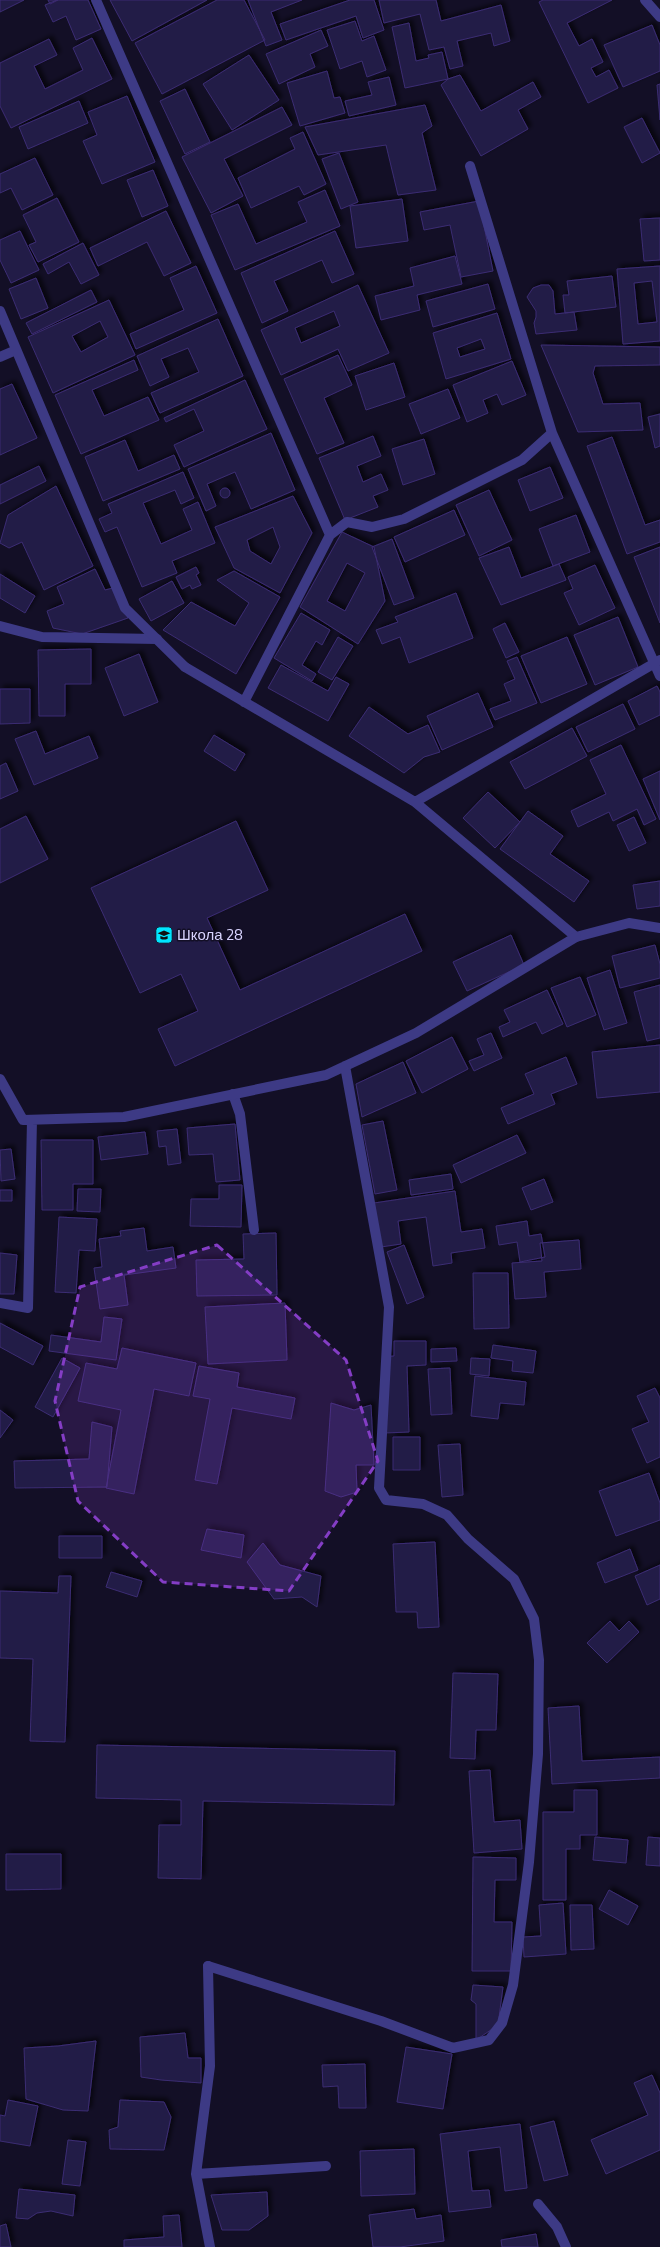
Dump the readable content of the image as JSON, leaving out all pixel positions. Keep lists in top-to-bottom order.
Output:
{
  "places": {
    "school or university": ["Школа 28"]
  }
}
